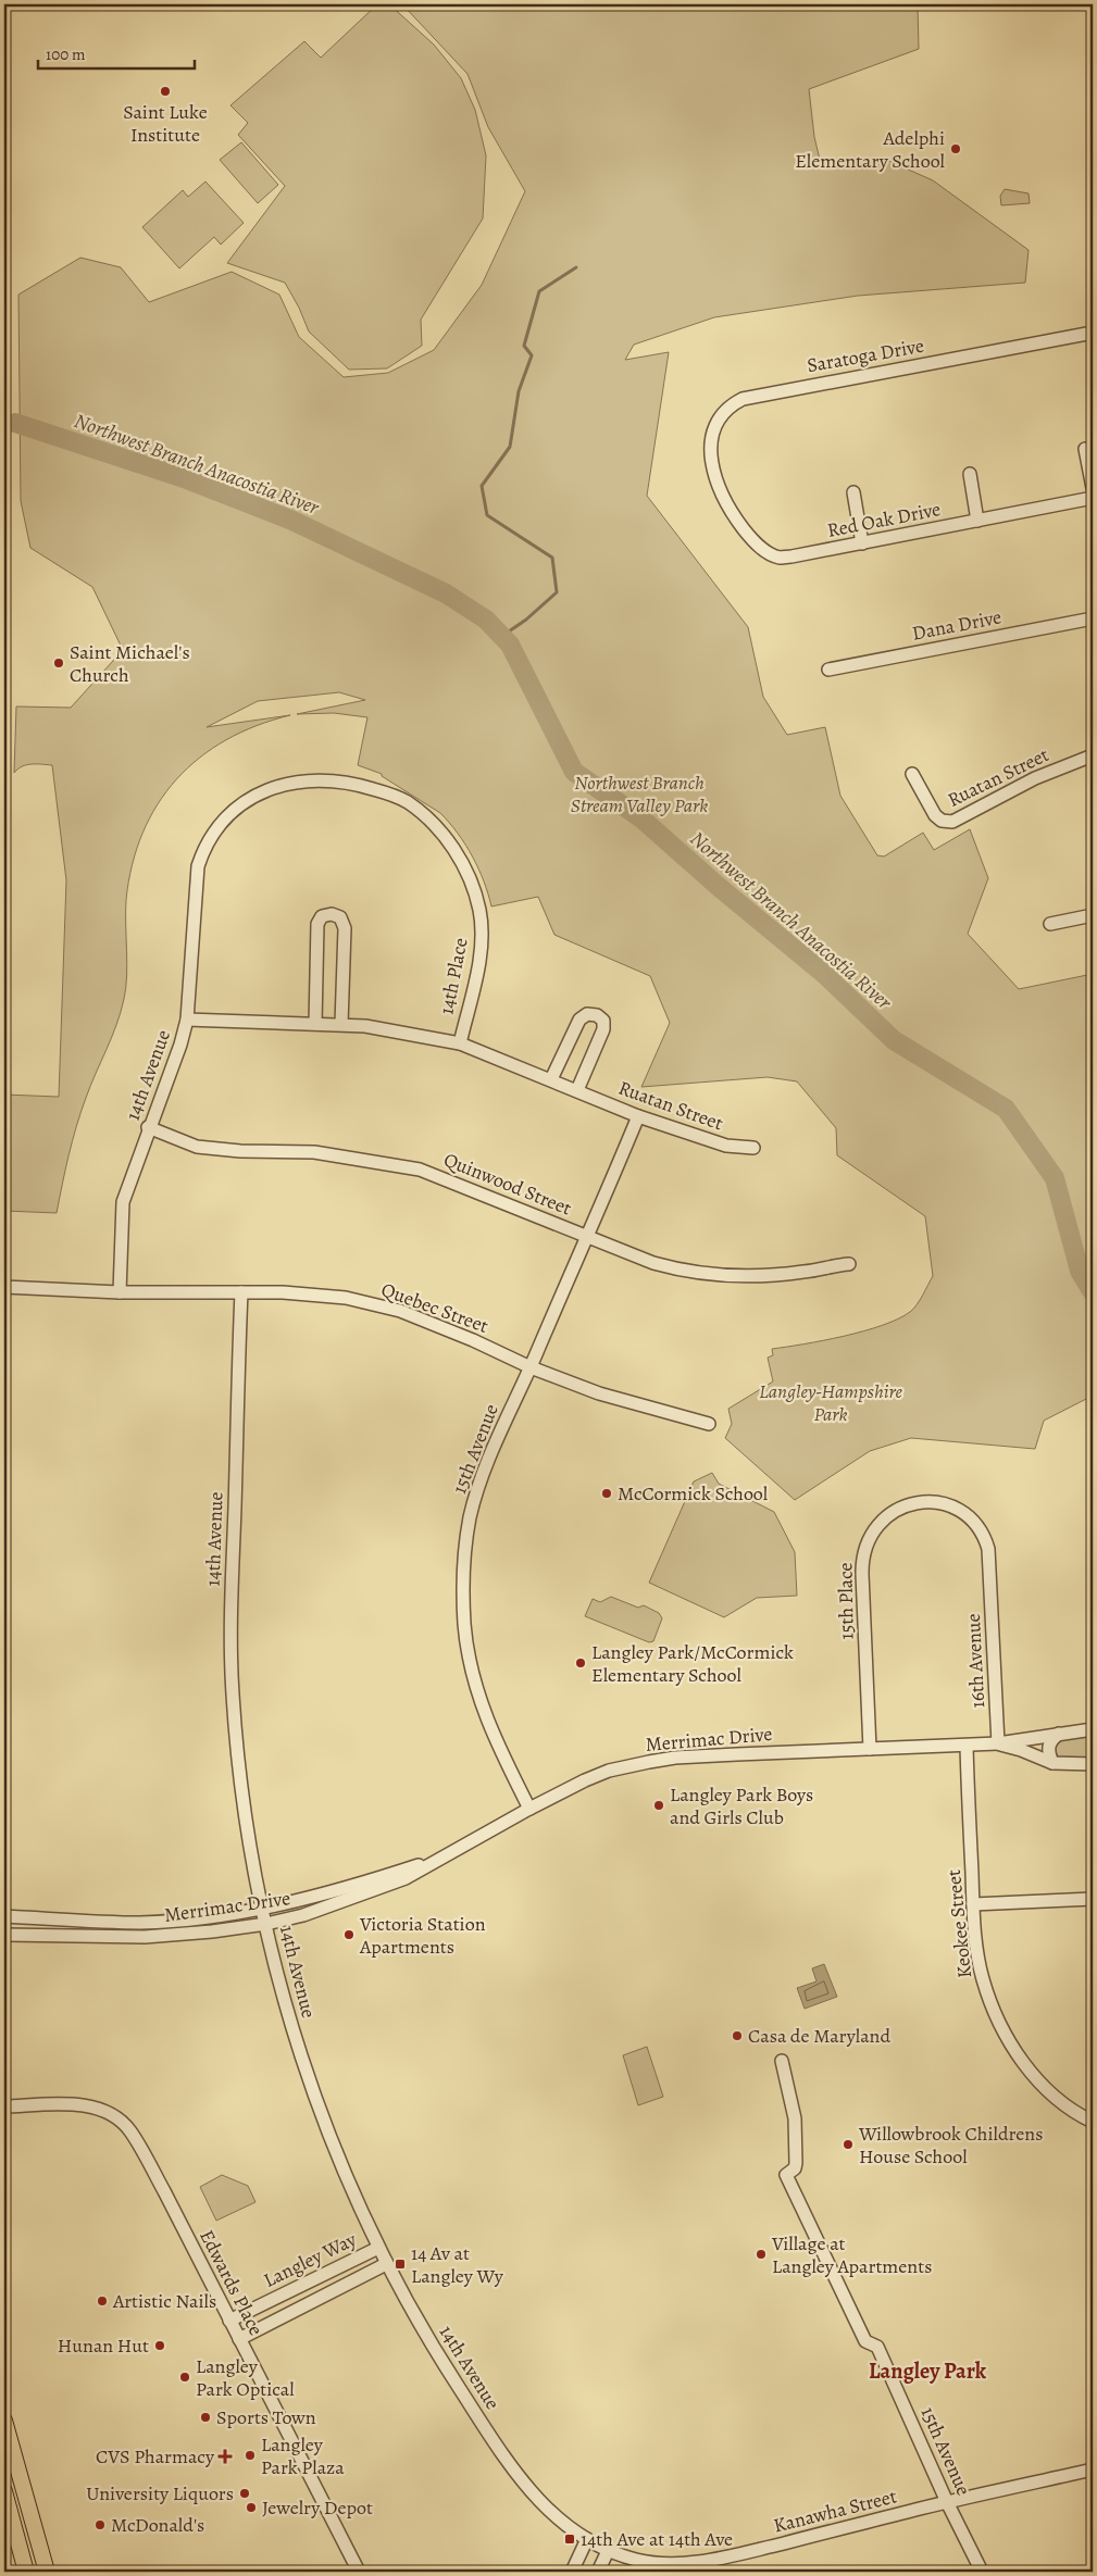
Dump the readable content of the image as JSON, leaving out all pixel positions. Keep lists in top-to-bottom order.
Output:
{
  "streets": {
    "street": [
      "Saratoga Drive",
      "Red Oak Drive",
      "Dana Drive",
      "Ruatan Street",
      "14th Place",
      "14th Avenue",
      "Quinwood Street",
      "Quebec Street",
      "15th Avenue",
      "15th Place",
      "16th Avenue",
      "Merrimac Drive",
      "Keokee Street",
      "Langley Way",
      "Edwards Place",
      "Kanawha Street"
    ]
  },
  "crossings": [
    ["Saratoga Drive", "Red Oak Drive"],
    ["Ruatan Street", "14th Place"],
    ["Ruatan Street", "14th Avenue"],
    ["Ruatan Street", "15th Avenue"],
    ["14th Place", "14th Avenue"],
    ["14th Avenue", "Quinwood Street"],
    ["14th Avenue", "Quebec Street"],
    ["14th Avenue", "Merrimac Drive"],
    ["14th Avenue", "Langley Way"],
    ["14th Avenue", "Kanawha Street"],
    ["Quinwood Street", "15th Avenue"],
    ["Quebec Street", "15th Avenue"],
    ["15th Avenue", "Merrimac Drive"],
    ["15th Avenue", "Kanawha Street"],
    ["15th Place", "16th Avenue"],
    ["15th Place", "Merrimac Drive"],
    ["16th Avenue", "Merrimac Drive"],
    ["Merrimac Drive", "Keokee Street"],
    ["Langley Way", "Edwards Place"]
  ],
  "districts": ["Langley Park"],
  "water": ["Northwest Branch Anacostia River"],
  "parks": ["Northwest Branch Stream Valley Park", "Langley-Hampshire Park"],
  "places": {
    "other": [
      "Saint Luke Institute",
      "Adelphi Elementary School",
      "Saint Michael's Church",
      "McCormick School",
      "Langley Park/McCormick Elementary School",
      "Langley Park Boys and Girls Club",
      "Victoria Station Apartments",
      "Casa de Maryland",
      "Willowbrook Childrens House School",
      "Village at Langley Apartments",
      "Artistic Nails",
      "Hunan Hut",
      "Langley Park Optical",
      "Sports Town",
      "Langley Park Plaza",
      "University Liquors",
      "Jewelry Depot",
      "McDonald's"
    ],
    "transit": ["14 Av at Langley Wy", "14th Ave at 14th Ave"],
    "health": ["CVS Pharmacy"]
  },
  "scale_bar": "100 m"
}
